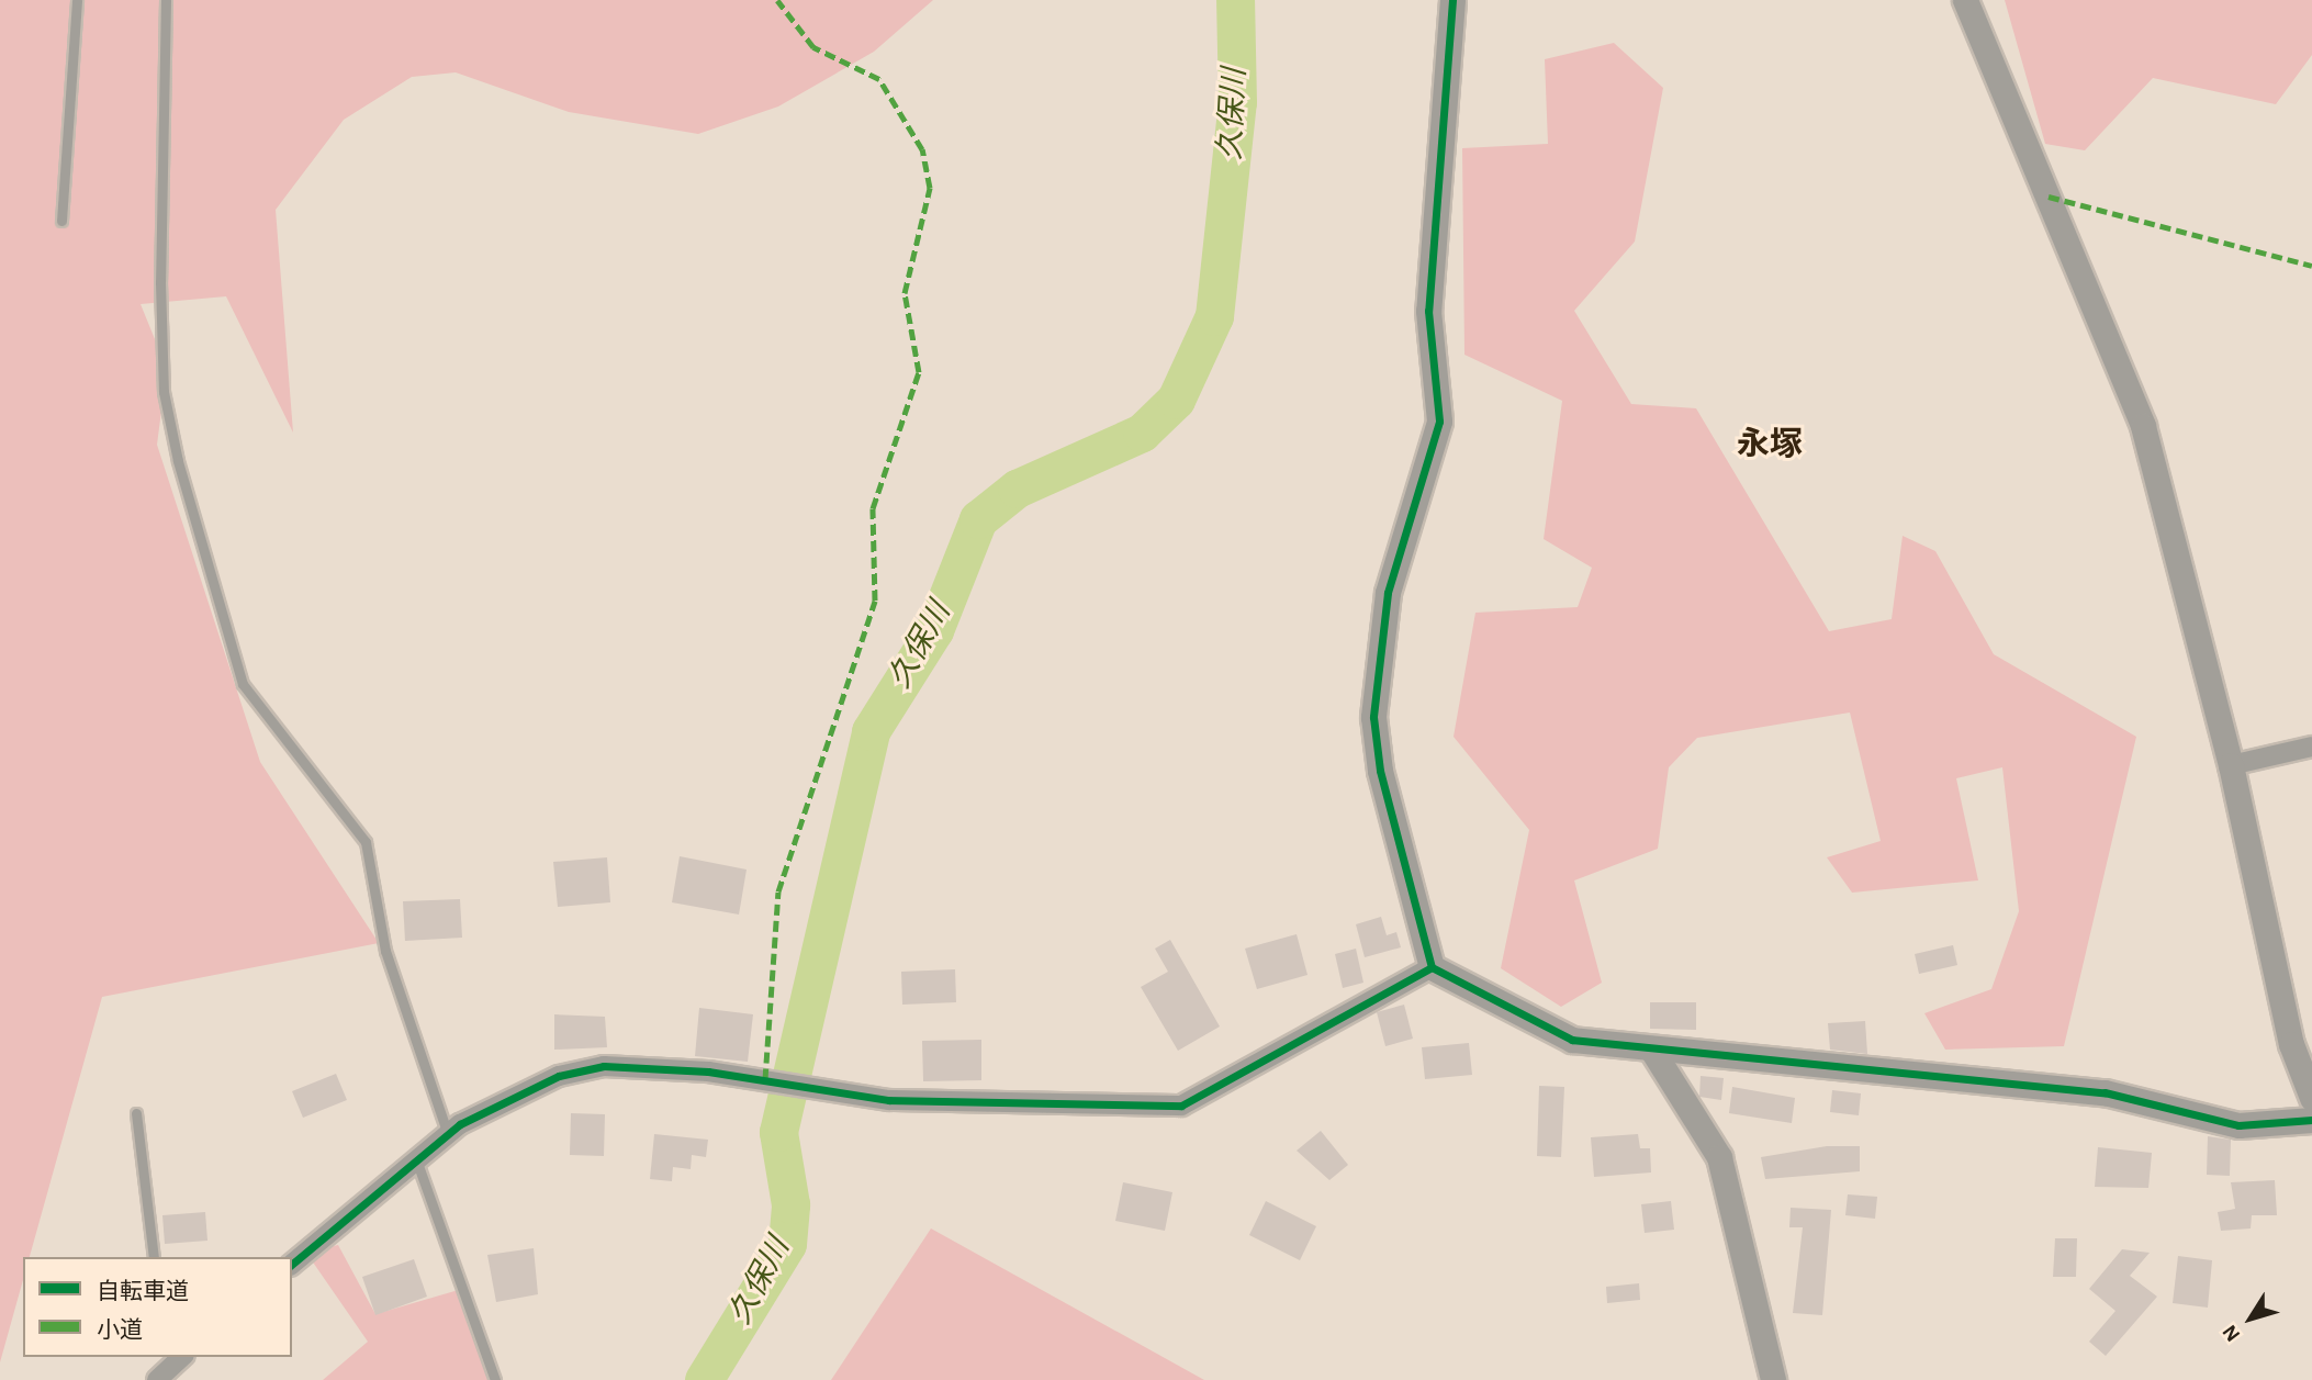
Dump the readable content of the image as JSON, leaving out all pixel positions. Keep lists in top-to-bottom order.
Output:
{
  "districts": ["永塚"],
  "water": ["久保川"],
  "legend": ["自転車道", "小道"],
  "north": "bottom left"
}
